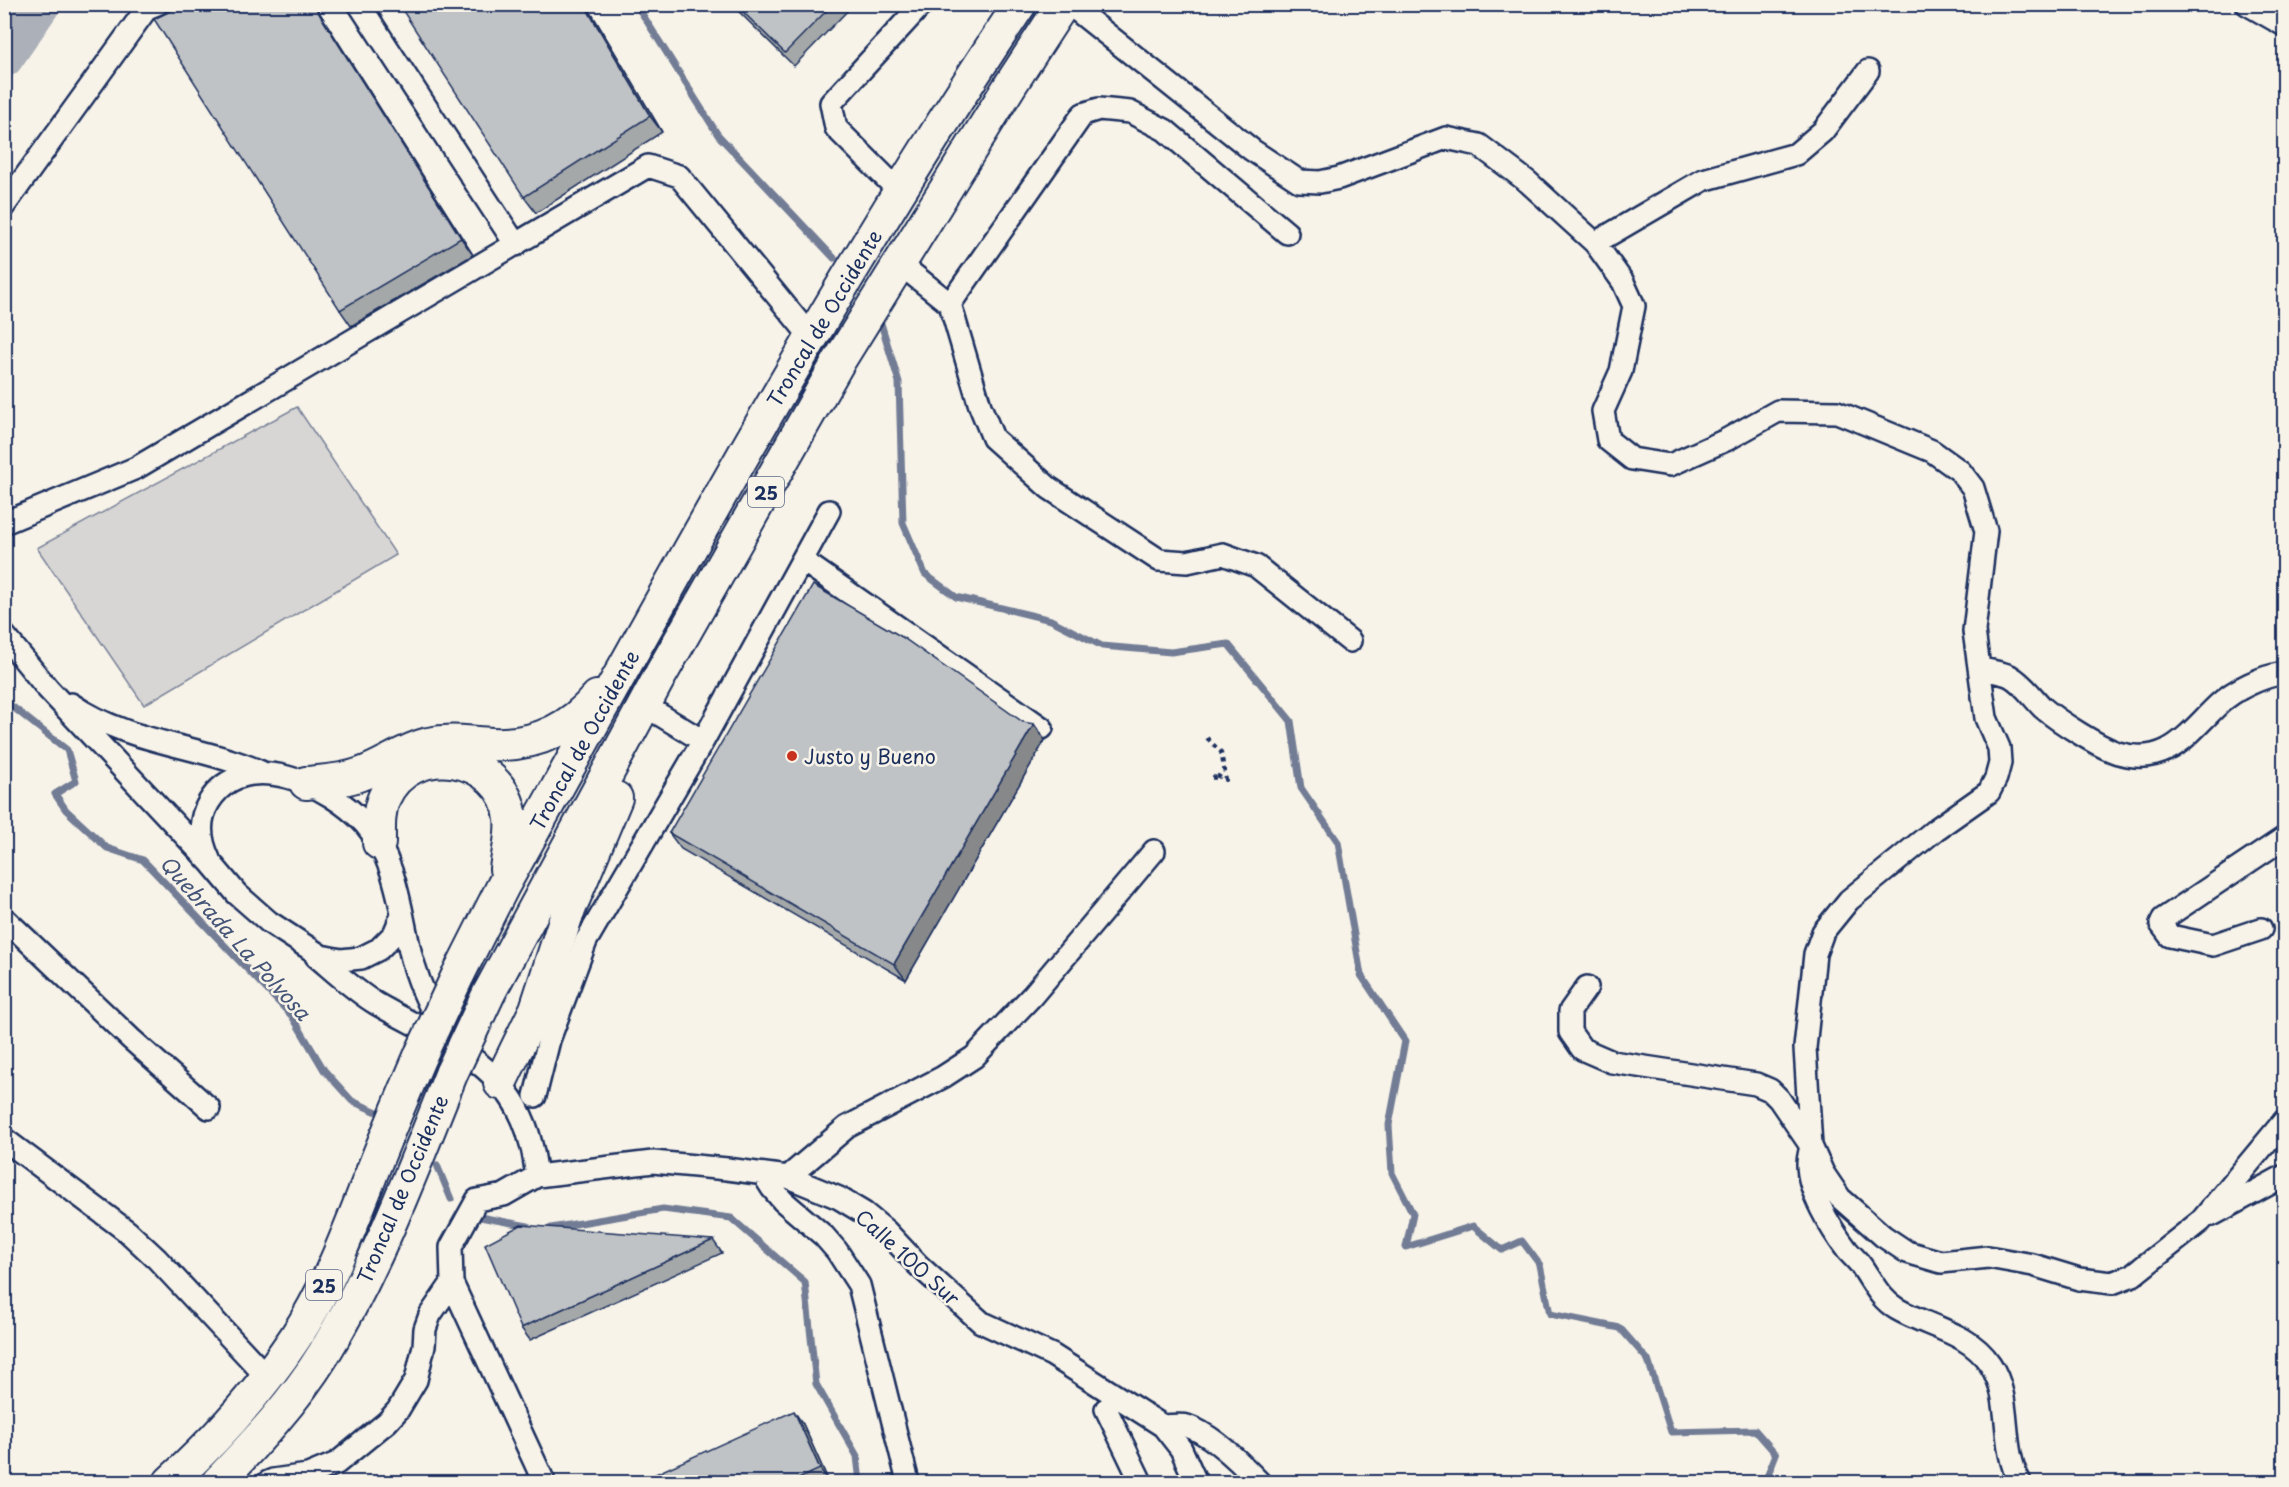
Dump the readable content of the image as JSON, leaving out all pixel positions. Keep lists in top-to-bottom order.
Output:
{
  "streets": {
    "highway": ["Troncal de Occidente", "25"],
    "street": ["Calle 100 Sur"]
  },
  "water": ["Quebrada La Polvosa"],
  "places": ["Justo y Bueno"]
}
